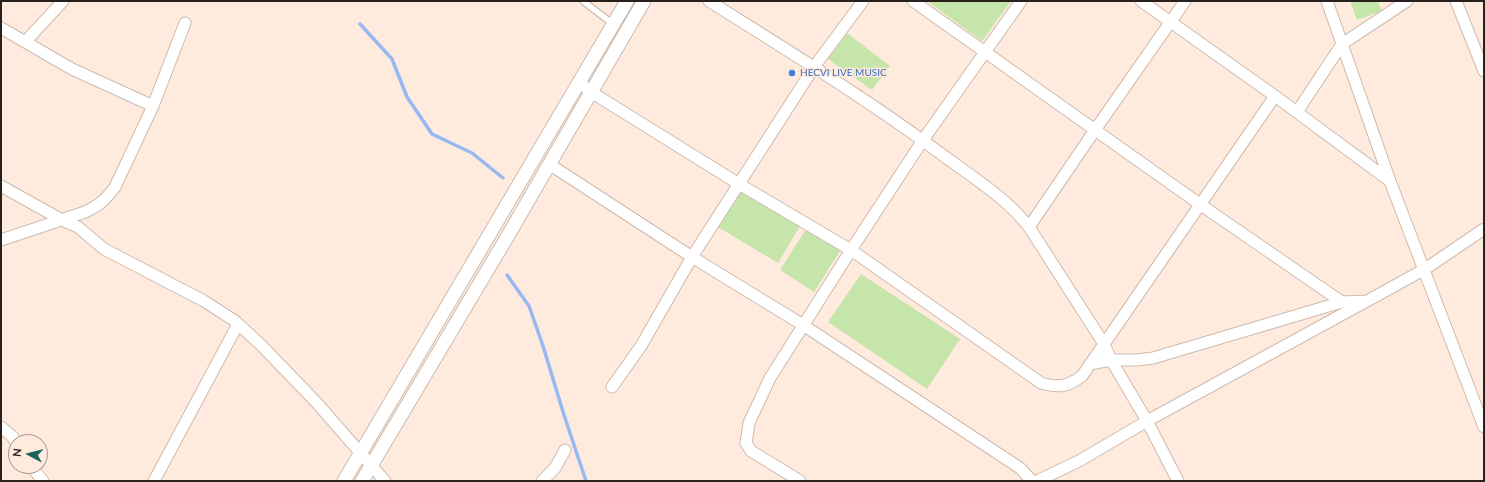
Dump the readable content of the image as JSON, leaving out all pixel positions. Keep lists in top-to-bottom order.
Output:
{
  "places": ["HECVI LIVE MUSIC"],
  "north": "left"
}
